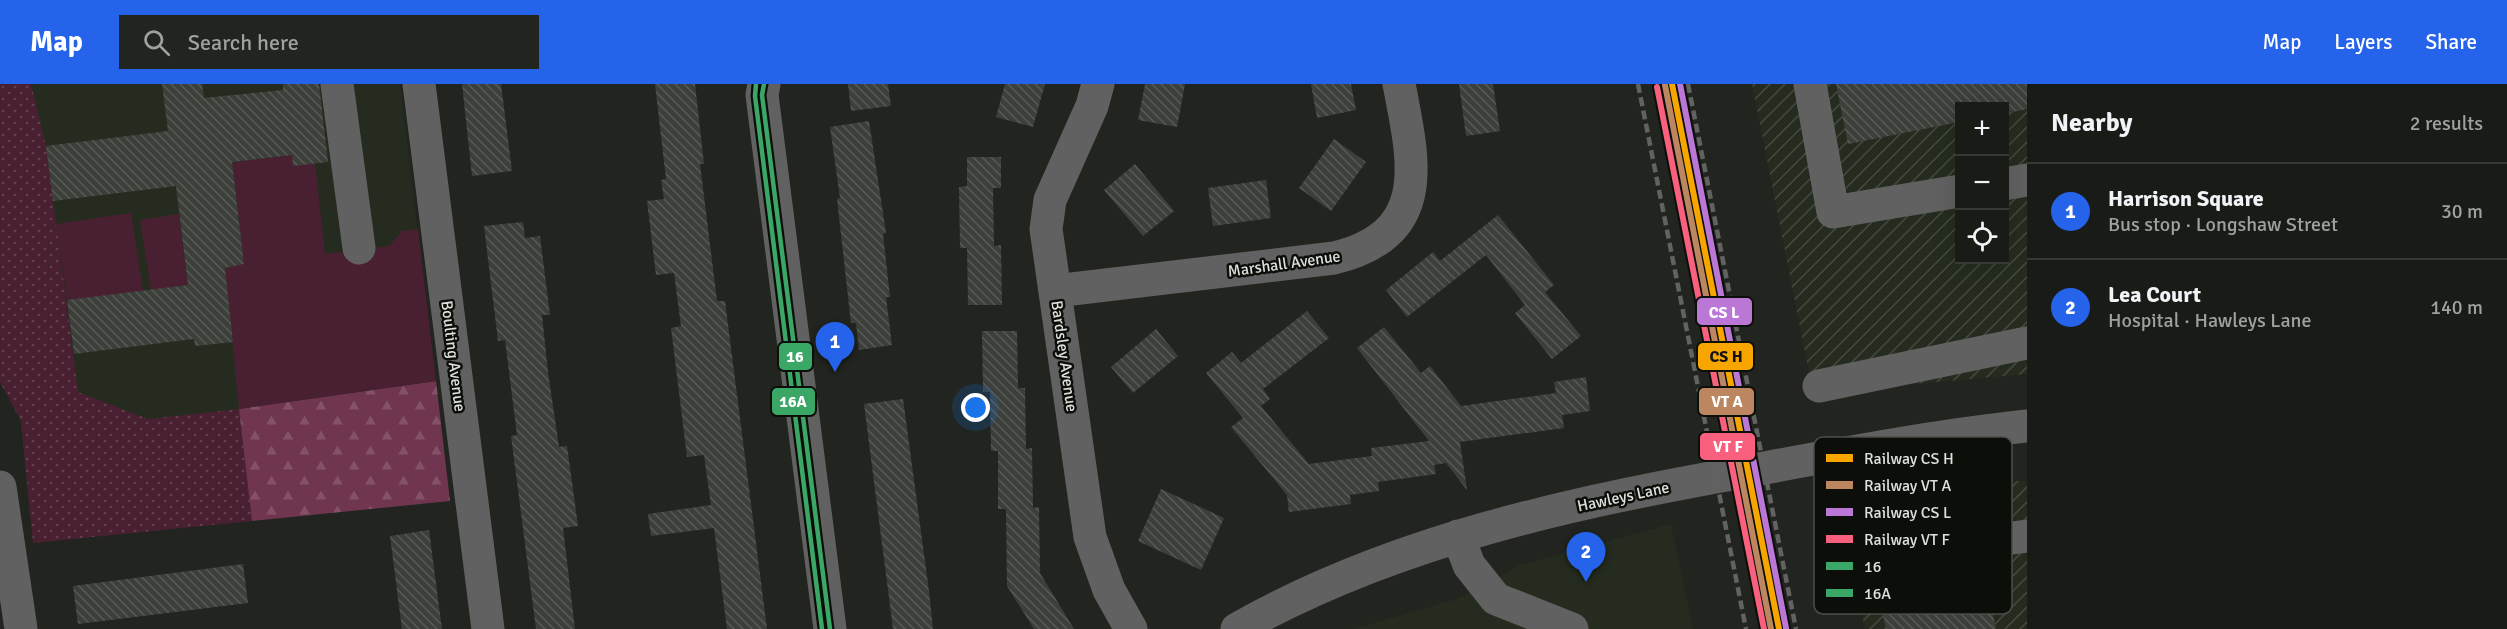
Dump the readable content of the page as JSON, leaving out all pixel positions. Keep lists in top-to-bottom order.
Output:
{
  "streets": {
    "street": [
      "Marshall Avenue",
      "Boulting Avenue",
      "Bardsley Avenue",
      "Hawleys Lane"
    ]
  },
  "crossings": [
    ["Marshall Avenue", "Bardsley Avenue"]
  ],
  "lines": ["transit line 16", "transit line 16A"],
  "legend": [
    "Railway CS H",
    "Railway VT A",
    "Railway CS L",
    "Railway VT F",
    "16",
    "16A"
  ],
  "page": {
    "header": "Map",
    "search": "Search here",
    "nav": ["Map", "Layers", "Share"],
    "heading": ["Nearby", "2 results"],
    "map_buttons": ["+", "−"],
    "list": [
      {
        "mark": "1",
        "name": "Harrison Square",
        "note": "Bus stop · Longshaw Street",
        "value": "30 m"
      },
      {
        "mark": "2",
        "name": "Lea Court",
        "note": "Hospital · Hawleys Lane",
        "value": "140 m"
      }
    ],
    "pins": ["1", "2"]
  }
}
